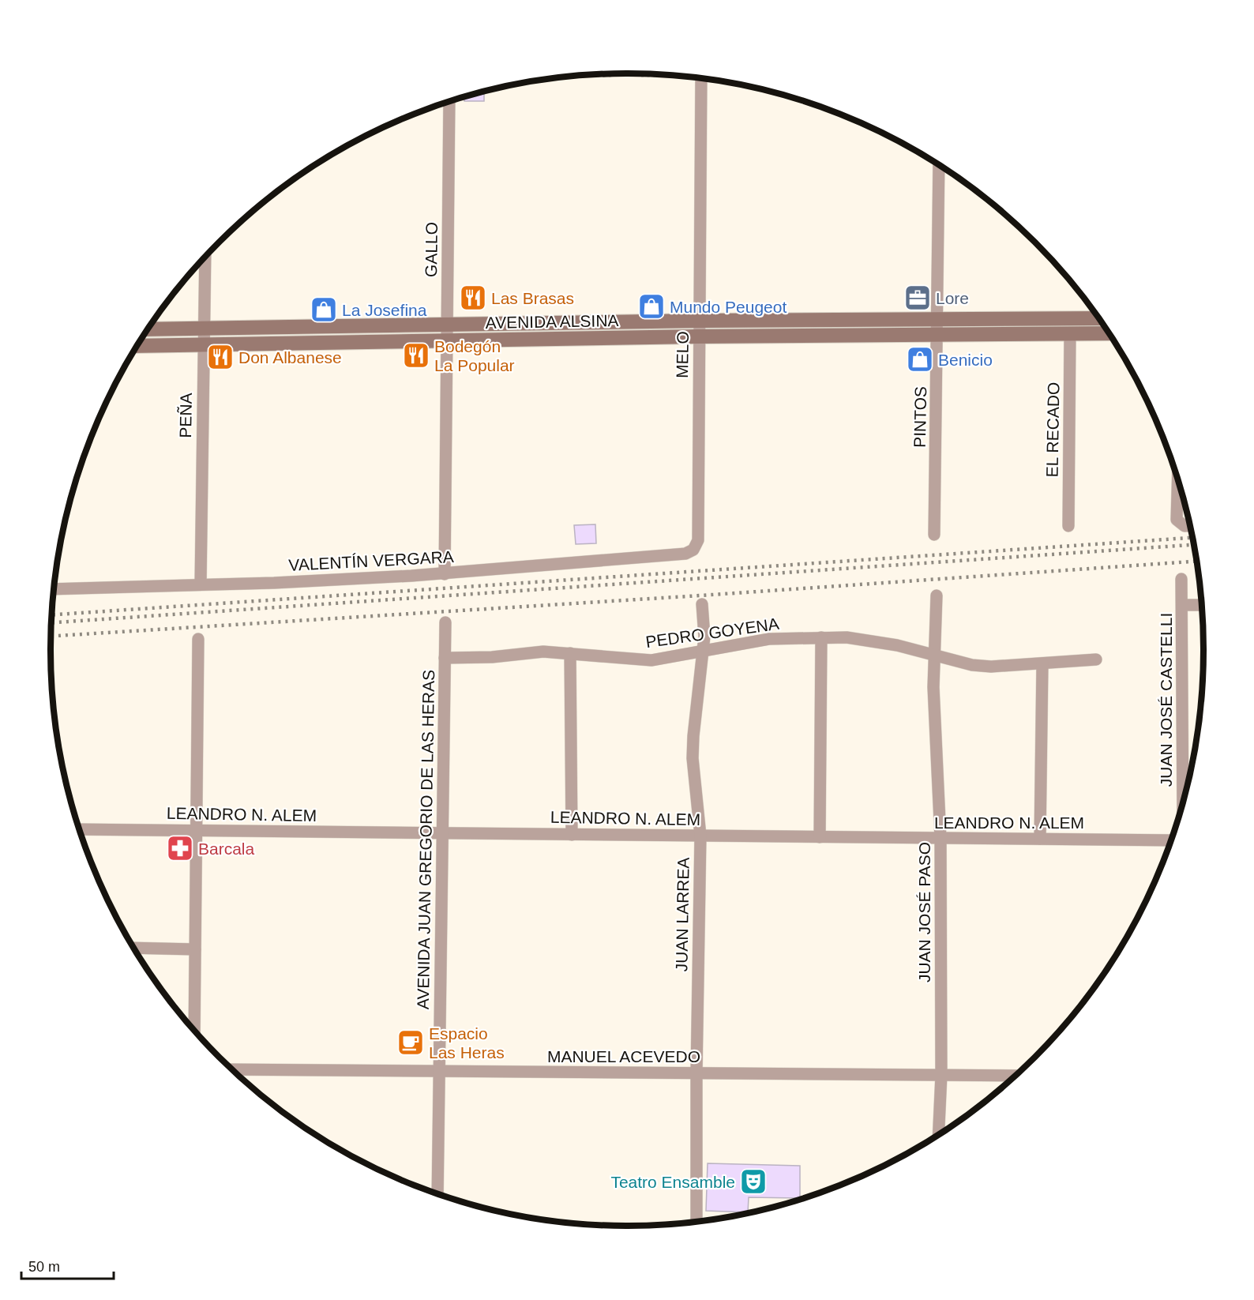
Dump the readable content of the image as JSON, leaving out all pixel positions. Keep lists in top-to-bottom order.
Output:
{
  "streets": {
    "main road": ["AVENIDA ALSINA"],
    "street": [
      "GALLO",
      "MELO",
      "PEÑA",
      "PINTOS",
      "EL RECADO",
      "VALENTÍN VERGARA",
      "PEDRO GOYENA",
      "JUAN JOSÉ CASTELLI",
      "LEANDRO N. ALEM",
      "AVENIDA JUAN GREGORIO DE LAS HERAS",
      "JUAN JOSÉ PASO",
      "JUAN LARREA",
      "MANUEL ACEVEDO"
    ]
  },
  "crossings": [
    ["GALLO", "AVENIDA ALSINA"],
    ["GALLO", "VALENTÍN VERGARA"],
    ["AVENIDA ALSINA", "MELO"],
    ["AVENIDA ALSINA", "PEÑA"],
    ["AVENIDA ALSINA", "PINTOS"],
    ["AVENIDA ALSINA", "EL RECADO"],
    ["MELO", "VALENTÍN VERGARA"],
    ["PEÑA", "VALENTÍN VERGARA"],
    ["PEDRO GOYENA", "AVENIDA JUAN GREGORIO DE LAS HERAS"],
    ["PEDRO GOYENA", "JUAN JOSÉ PASO"],
    ["PEDRO GOYENA", "JUAN LARREA"],
    ["LEANDRO N. ALEM", "AVENIDA JUAN GREGORIO DE LAS HERAS"],
    ["LEANDRO N. ALEM", "JUAN JOSÉ PASO"],
    ["LEANDRO N. ALEM", "JUAN LARREA"],
    ["AVENIDA JUAN GREGORIO DE LAS HERAS", "MANUEL ACEVEDO"],
    ["JUAN JOSÉ PASO", "MANUEL ACEVEDO"],
    ["JUAN LARREA", "MANUEL ACEVEDO"]
  ],
  "places": {
    "restaurant": ["Las Brasas", "Bodegón La Popular", "Don Albanese"],
    "office": ["Lore"],
    "shop": ["Mundo Peugeot", "La Josefina", "Benicio"],
    "pharmacy": ["Barcala"],
    "cafe": ["Espacio Las Heras"],
    "theatre": ["Teatro Ensamble"]
  },
  "scale_bar": "50 m"
}
